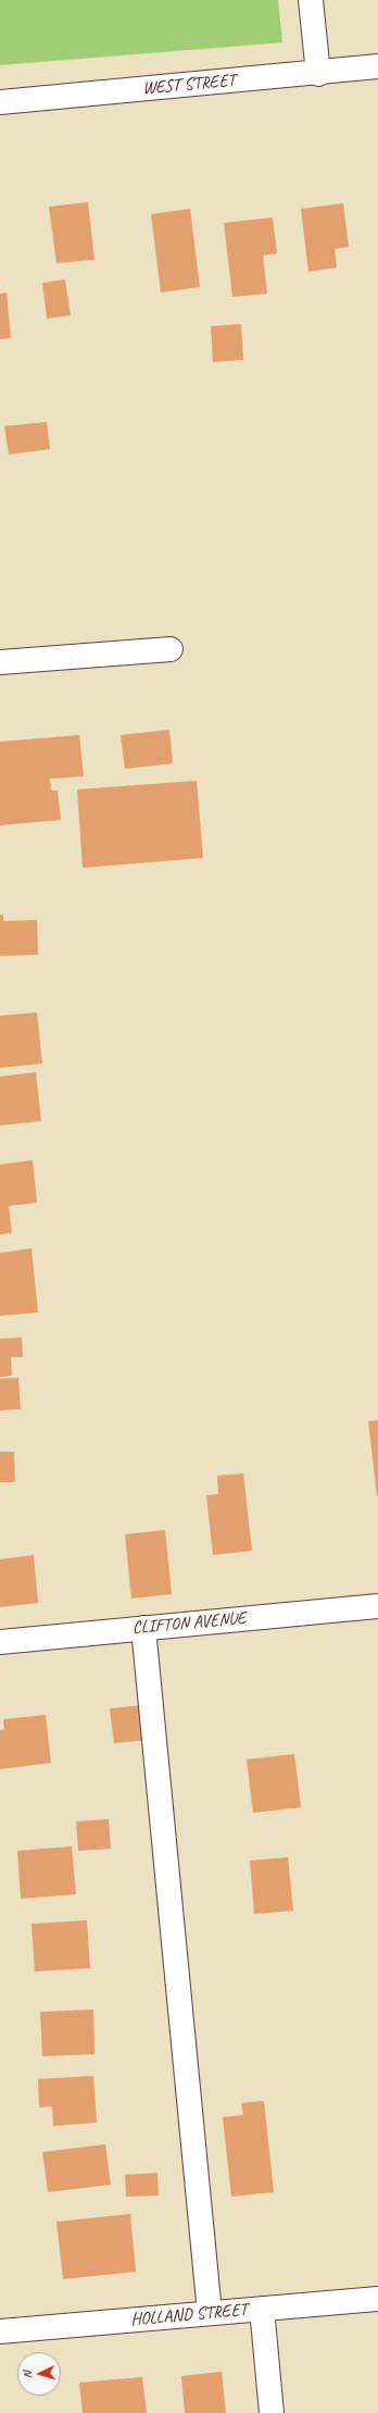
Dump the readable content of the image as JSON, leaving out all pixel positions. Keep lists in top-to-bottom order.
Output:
{
  "streets": {
    "street": ["WEST STREET", "CLIFTON AVENUE", "HOLLAND STREET"]
  },
  "north": "left"
}
